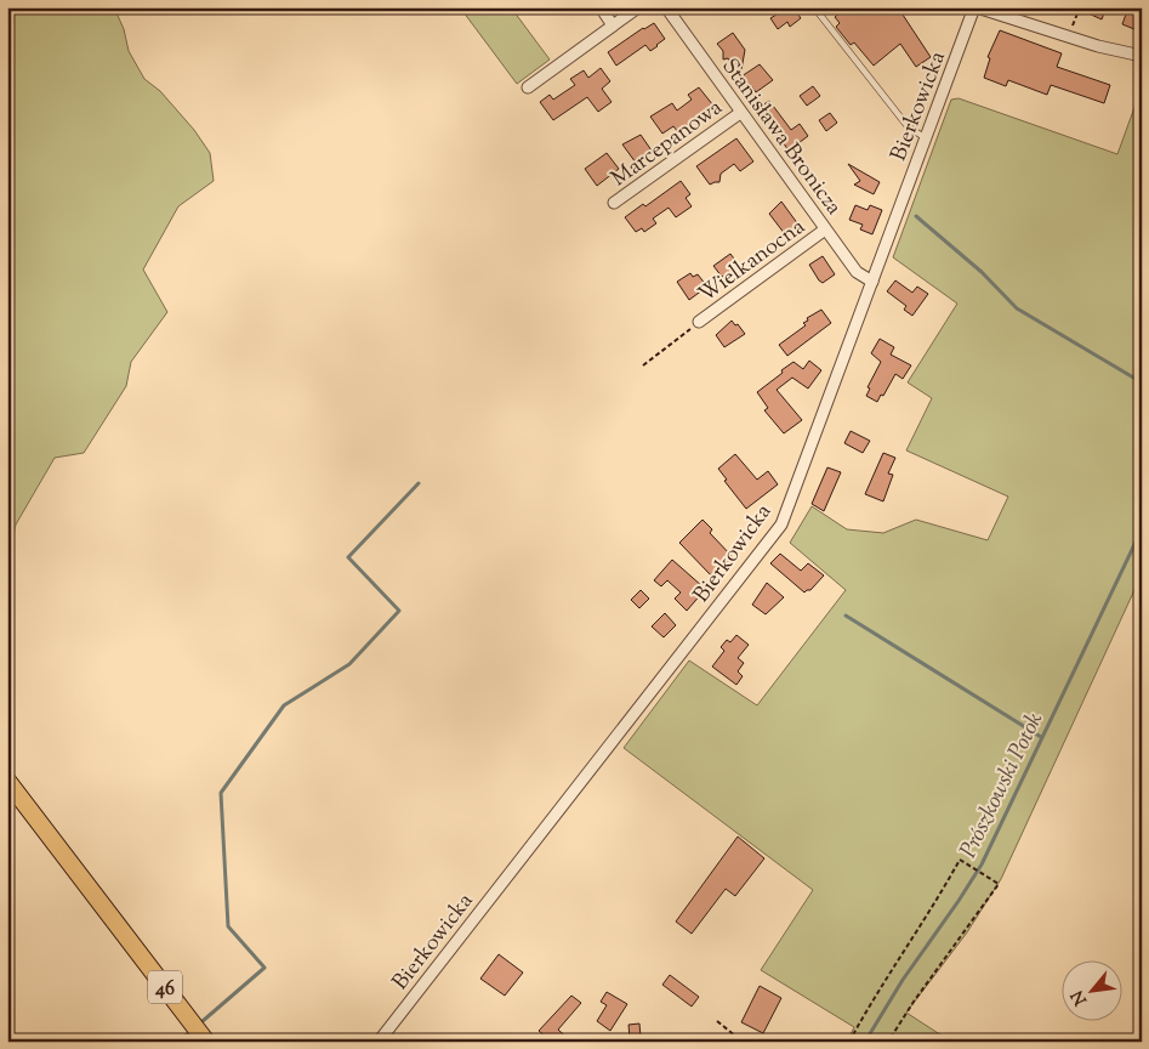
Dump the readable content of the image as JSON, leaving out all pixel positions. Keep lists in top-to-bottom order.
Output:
{
  "streets": {
    "main road": ["46"],
    "street": [
      "Bierkowicka",
      "Stanisława Bronicza",
      "Marcepanowa",
      "Wielkanocna"
    ]
  },
  "crossings": [
    ["Bierkowicka", "Stanisława Bronicza"],
    ["Stanisława Bronicza", "Marcepanowa"],
    ["Stanisława Bronicza", "Wielkanocna"]
  ],
  "water": ["Prószkowski Potok"],
  "north": "bottom left"
}
